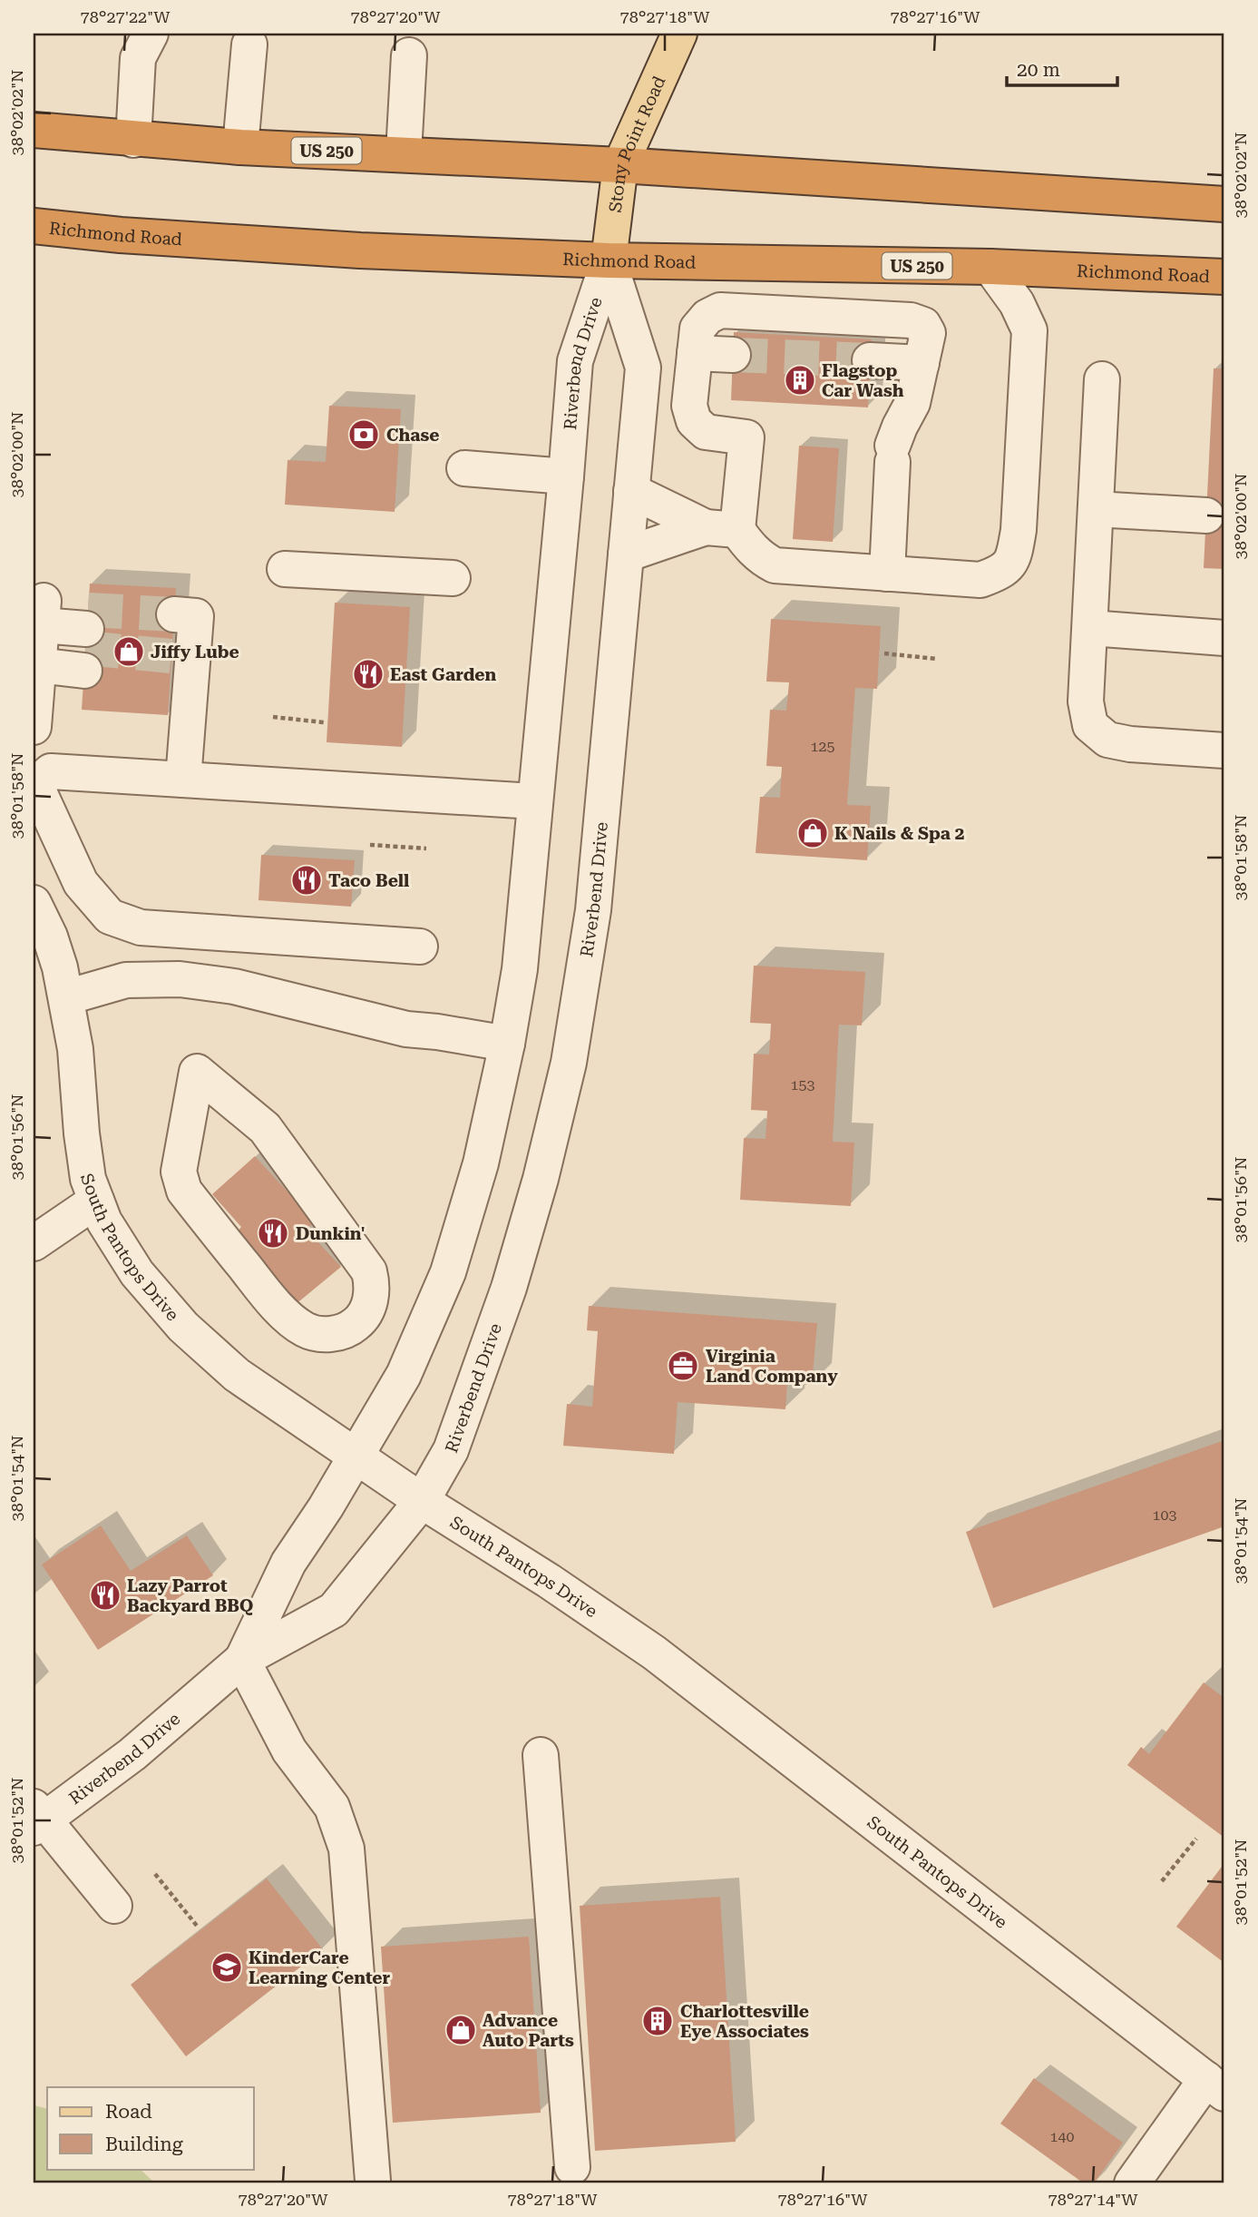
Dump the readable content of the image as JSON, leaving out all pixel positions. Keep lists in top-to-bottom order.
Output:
{
  "streets": {
    "highway": ["US 250", "Richmond Road"],
    "main road": ["Stony Point Road"],
    "street": ["Riverbend Drive", "South Pantops Drive"]
  },
  "crossings": [
    ["Stony Point Road", "US 250"],
    ["Stony Point Road", "Richmond Road"],
    ["Stony Point Road", "Riverbend Drive"],
    ["Richmond Road", "Riverbend Drive"],
    ["Riverbend Drive", "South Pantops Drive"]
  ],
  "places": {
    "building": ["Flagstop Car Wash", "Charlottesville Eye Associates"],
    "bank": ["Chase"],
    "shop": ["Jiffy Lube", "K Nails & Spa 2", "Advance Auto Parts"],
    "restaurant": [
      "East Garden",
      "Taco Bell",
      "Dunkin'",
      "Lazy Parrot Backyard BBQ"
    ],
    "office": ["Virginia Land Company"],
    "school or university": ["KinderCare Learning Center"]
  },
  "house_numbers": [
    "125",
    "153",
    "103",
    "140"
  ],
  "legend": ["Road", "Building"],
  "scale_bar": "20 m",
  "coordinates": [
    "78°27'22\"W",
    "78°27'20\"W",
    "78°27'18\"W",
    "78°27'16\"W",
    "38°02'02\"N",
    "38°02'00\"N",
    "38°01'58\"N",
    "38°01'56\"N",
    "38°01'54\"N",
    "38°01'52\"N",
    "78°27'14\"W"
  ]
}
